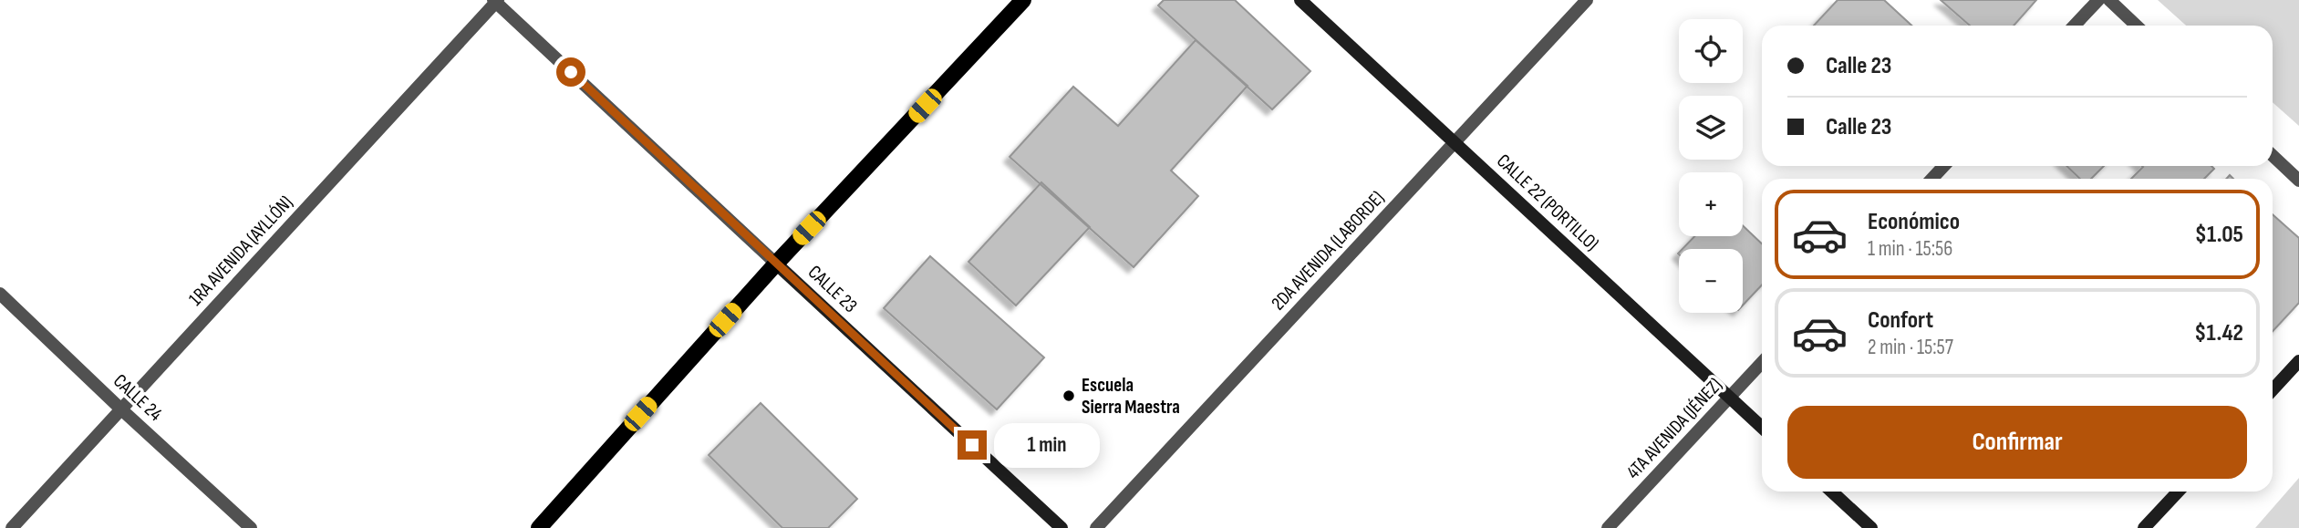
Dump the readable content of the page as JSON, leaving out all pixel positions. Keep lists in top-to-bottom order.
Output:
{
  "streets": {
    "main road": ["CALLE 22 (PORTILLO)", "CALLE 23"],
    "street": [
      "1RA AVENIDA (AYLLÓN)",
      "2DA AVENIDA (LABORDE)",
      "CALLE 24",
      "4TA AVENIDA (JÉNEZ)"
    ]
  },
  "crossings": [
    ["CALLE 22 (PORTILLO)", "2DA AVENIDA (LABORDE)"],
    ["CALLE 22 (PORTILLO)", "4TA AVENIDA (JÉNEZ)"],
    ["1RA AVENIDA (AYLLÓN)", "CALLE 23"],
    ["1RA AVENIDA (AYLLÓN)", "CALLE 24"]
  ],
  "places": ["Escuela Sierra Maestra"],
  "page": {
    "map_buttons": ["+", "−"],
    "banner": ["Calle 23", "Calle 23"],
    "list": [
      {
        "name": "Económico",
        "note": "1 min · 15:56",
        "value": "$1.05"
      },
      {
        "name": "Confort",
        "note": "2 min · 15:57",
        "value": "$1.42"
      }
    ],
    "buttons": "Confirmar",
    "bubble": "1 min"
  }
}
